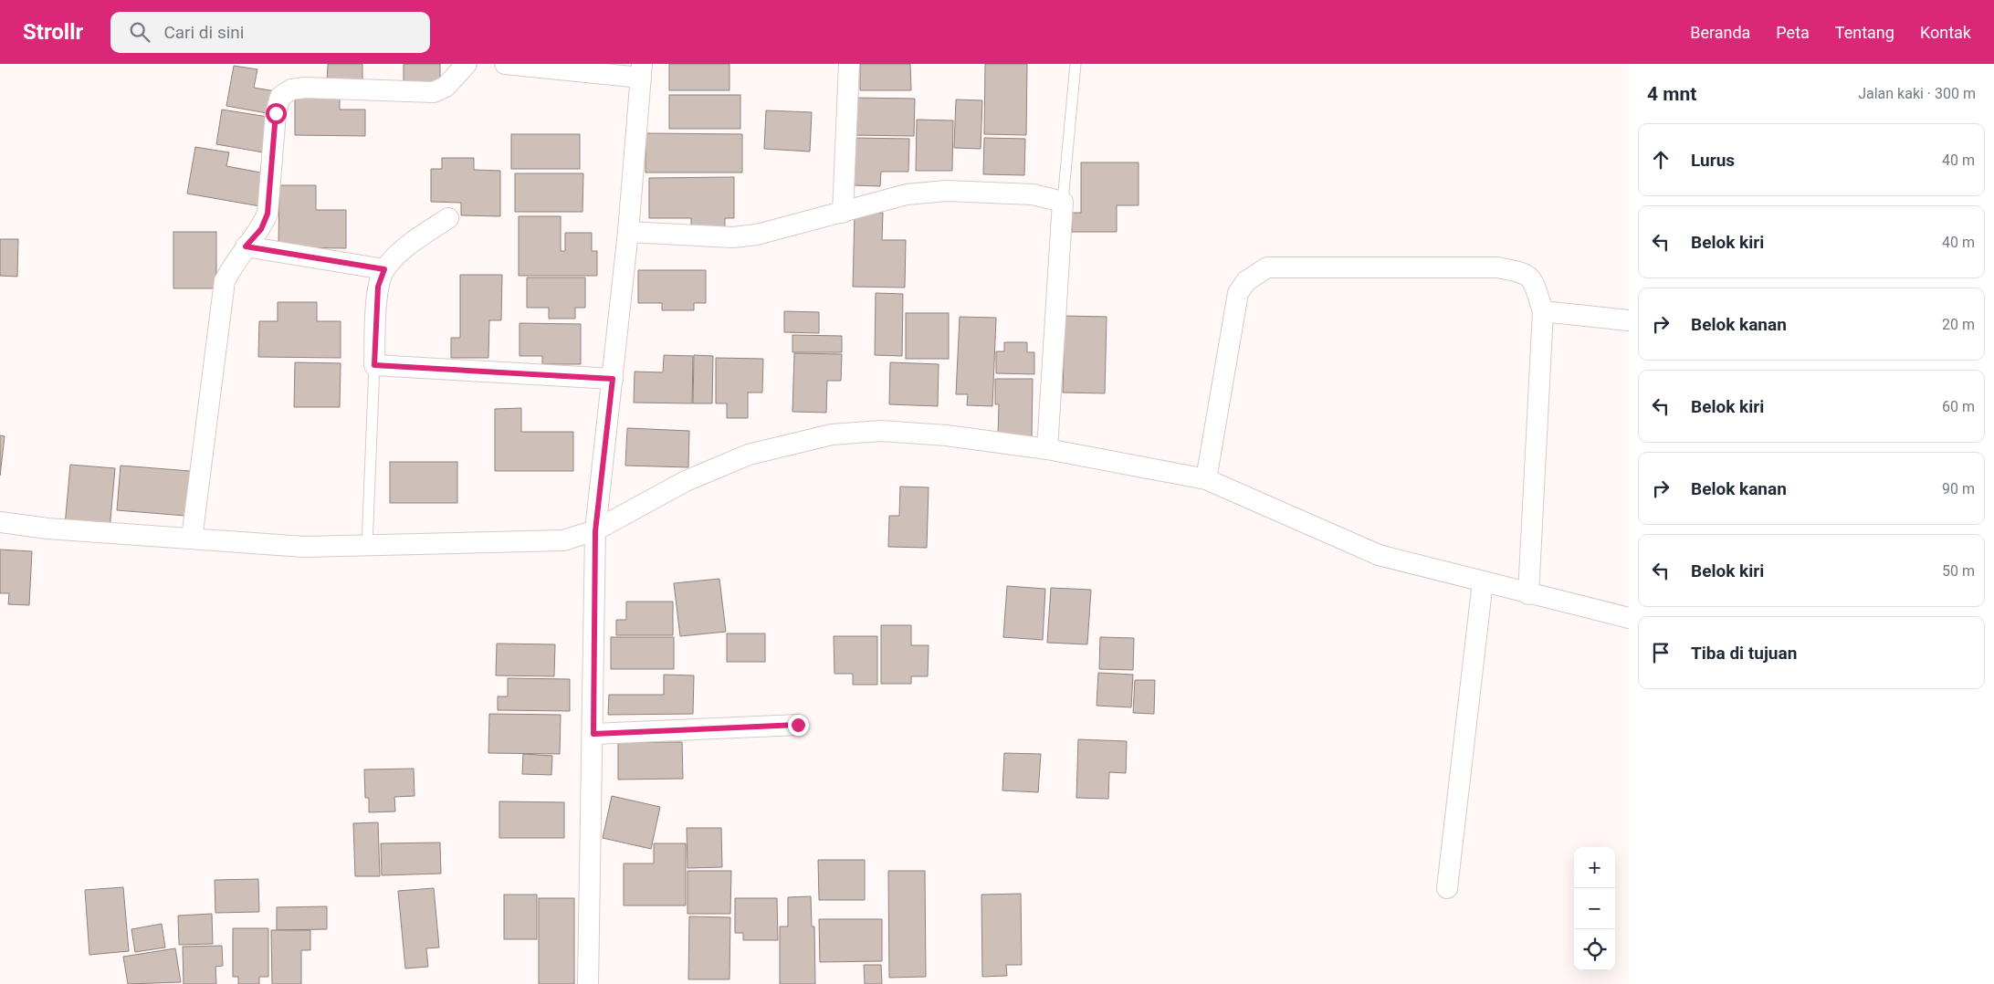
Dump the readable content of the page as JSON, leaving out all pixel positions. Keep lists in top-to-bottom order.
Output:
{
  "page": {
    "header": "Strollr",
    "search": "Cari di sini",
    "nav": [
      "Beranda",
      "Peta",
      "Tentang",
      "Kontak"
    ],
    "heading": ["4 mnt", "Jalan kaki · 300 m"],
    "list": [
      ["Lurus", "40 m"],
      ["Belok kiri", "40 m"],
      ["Belok kanan", "20 m"],
      ["Belok kiri", "60 m"],
      ["Belok kanan", "90 m"],
      ["Belok kiri", "50 m"],
      "Tiba di tujuan"
    ],
    "map_buttons": ["+", "−"]
  }
}
